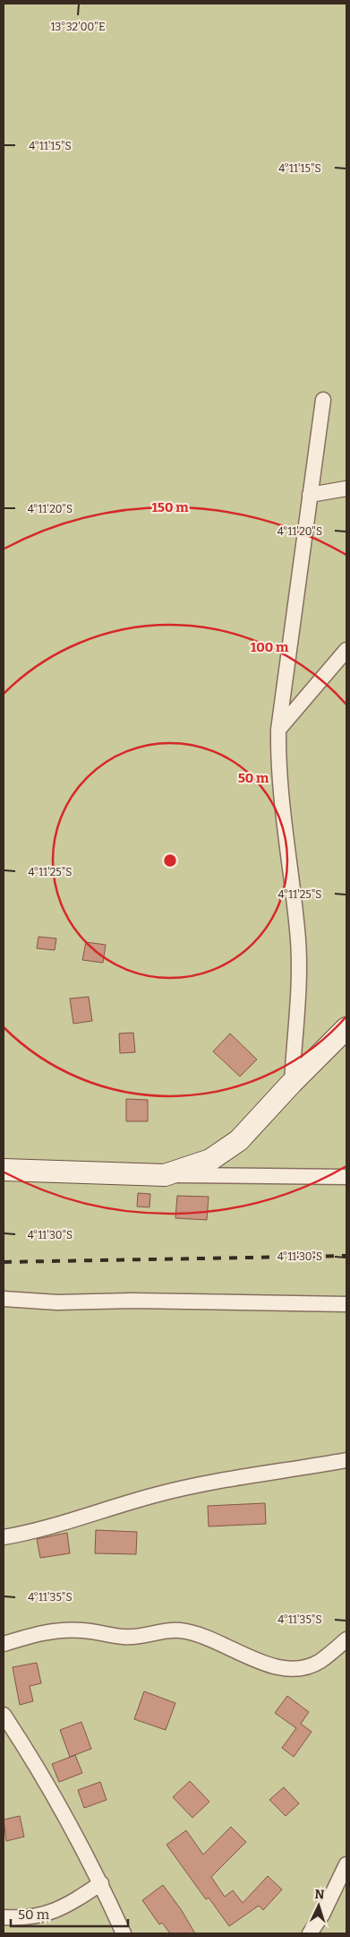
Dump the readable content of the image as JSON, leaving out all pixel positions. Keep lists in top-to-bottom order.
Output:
{
  "scale_bar": "50 m",
  "north": "top",
  "coordinates": [
    "13°32'00\"E",
    "4°11'15\"S",
    "4°11'20\"S",
    "4°11'25\"S",
    "4°11'30\"S",
    "4°11'35\"S"
  ],
  "rings": ["150 m", "100 m", "50 m"]
}
